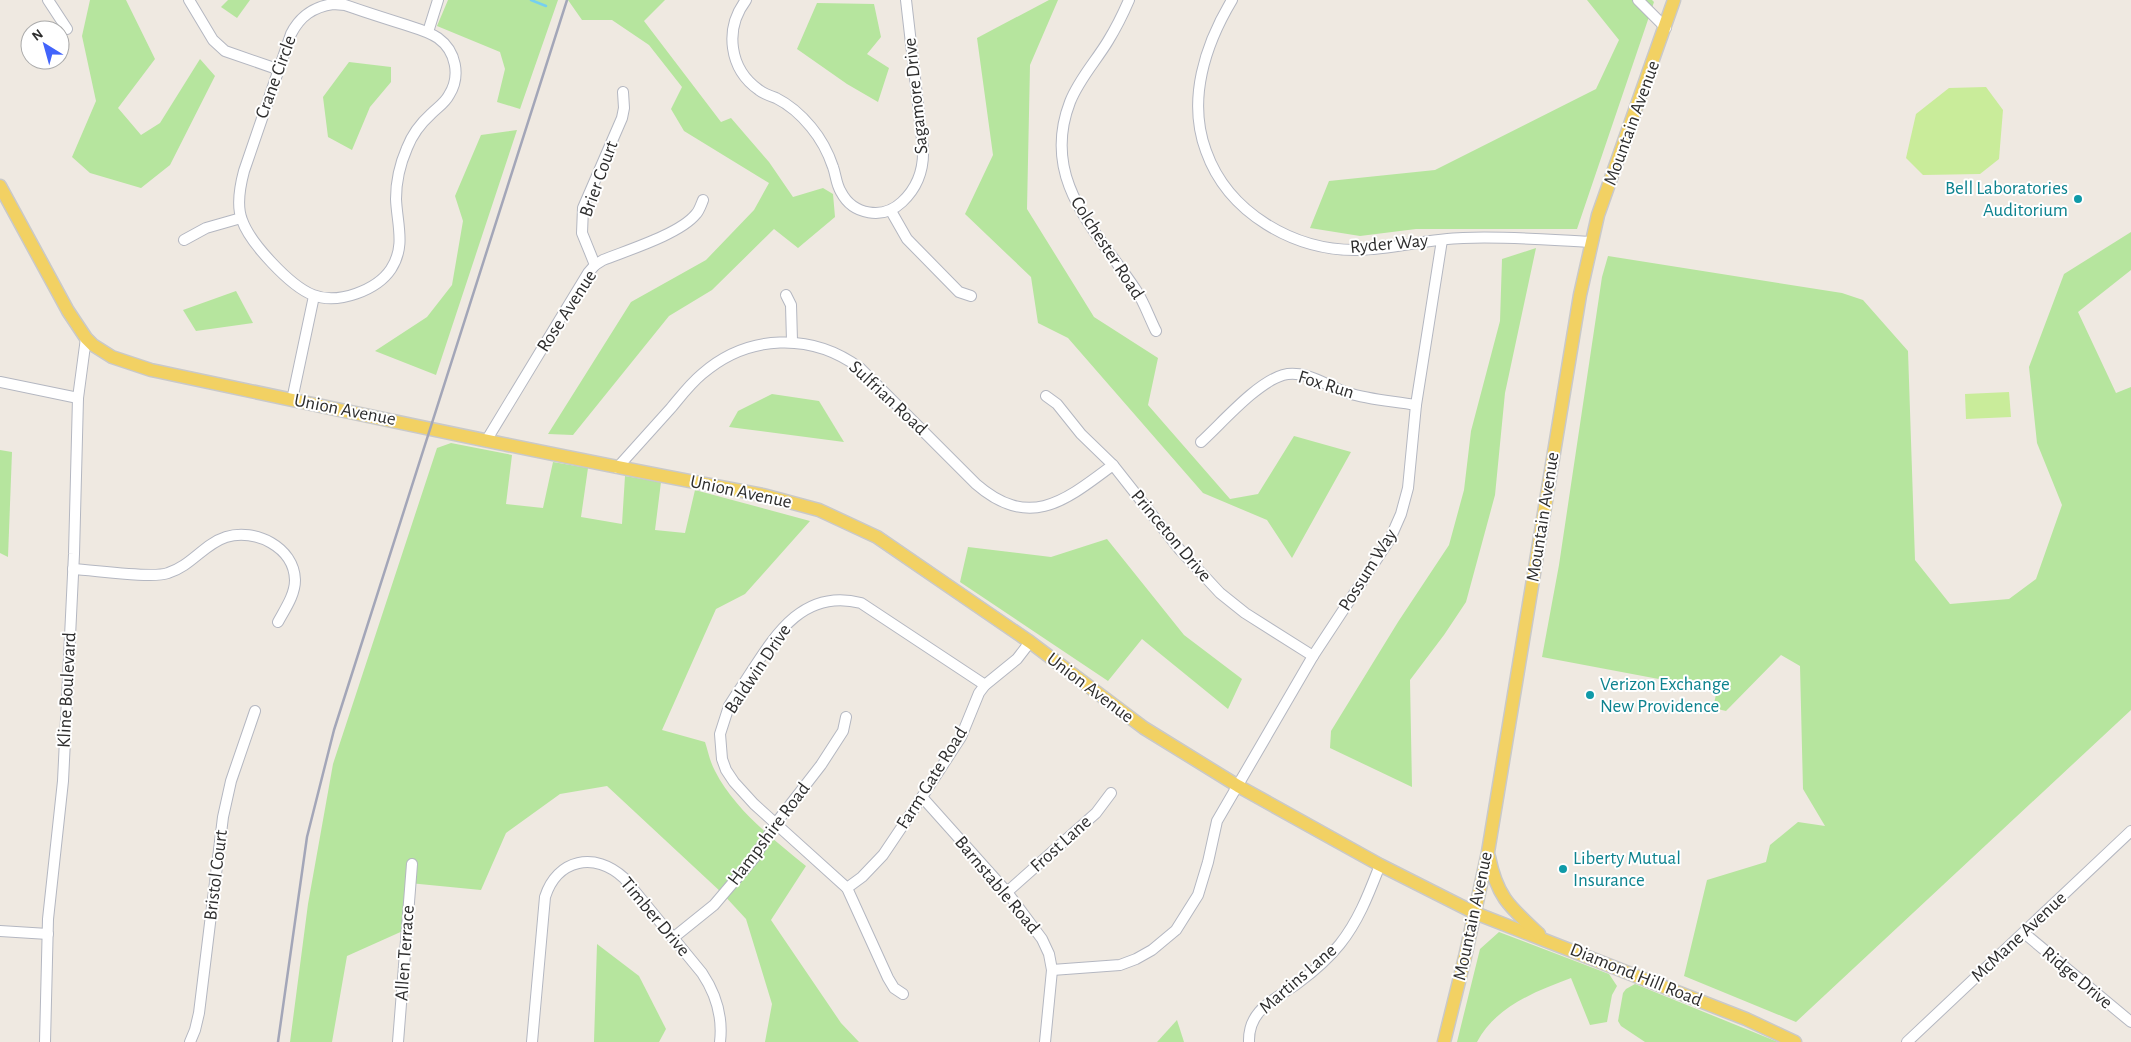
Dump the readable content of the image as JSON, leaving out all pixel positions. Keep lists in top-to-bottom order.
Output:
{
  "streets": {
    "main road": ["Mountain Avenue", "Union Avenue", "Diamond Hill Road"],
    "street": [
      "Crane Circle",
      "Sagamore Drive",
      "Brier Court",
      "Ryder Way",
      "Colchester Road",
      "Rose Avenue",
      "Fox Run",
      "Sulfrian Road",
      "Princeton Drive",
      "Possum Way",
      "Baldwin Drive",
      "Kline Boulevard",
      "Farm Gate Road",
      "Hampshire Road",
      "Frost Lane",
      "Bristol Court",
      "Barnstable Road",
      "Timber Drive",
      "McMane Avenue",
      "Allen Terrace",
      "Ridge Drive",
      "Martins Lane"
    ]
  },
  "crossings": [
    ["Mountain Avenue", "Ryder Way"],
    ["Mountain Avenue", "Union Avenue"],
    ["Mountain Avenue", "Diamond Hill Road"],
    ["Brier Court", "Rose Avenue"],
    ["Ryder Way", "Possum Way"],
    ["Rose Avenue", "Union Avenue"],
    ["Fox Run", "Possum Way"],
    ["Sulfrian Road", "Union Avenue"],
    ["Sulfrian Road", "Princeton Drive"],
    ["Union Avenue", "Possum Way"],
    ["Union Avenue", "Kline Boulevard"],
    ["Union Avenue", "Farm Gate Road"],
    ["Union Avenue", "Diamond Hill Road"],
    ["Union Avenue", "Martins Lane"],
    ["Princeton Drive", "Possum Way"],
    ["Possum Way", "Barnstable Road"],
    ["Baldwin Drive", "Farm Gate Road"],
    ["Baldwin Drive", "Hampshire Road"],
    ["Farm Gate Road", "Barnstable Road"],
    ["Hampshire Road", "Timber Drive"],
    ["Frost Lane", "Barnstable Road"],
    ["McMane Avenue", "Ridge Drive"]
  ],
  "places": ["Bell Laboratories Auditorium", "Verizon Exchange New Providence", "Liberty Mutual Insurance"],
  "north": "top left"
}
